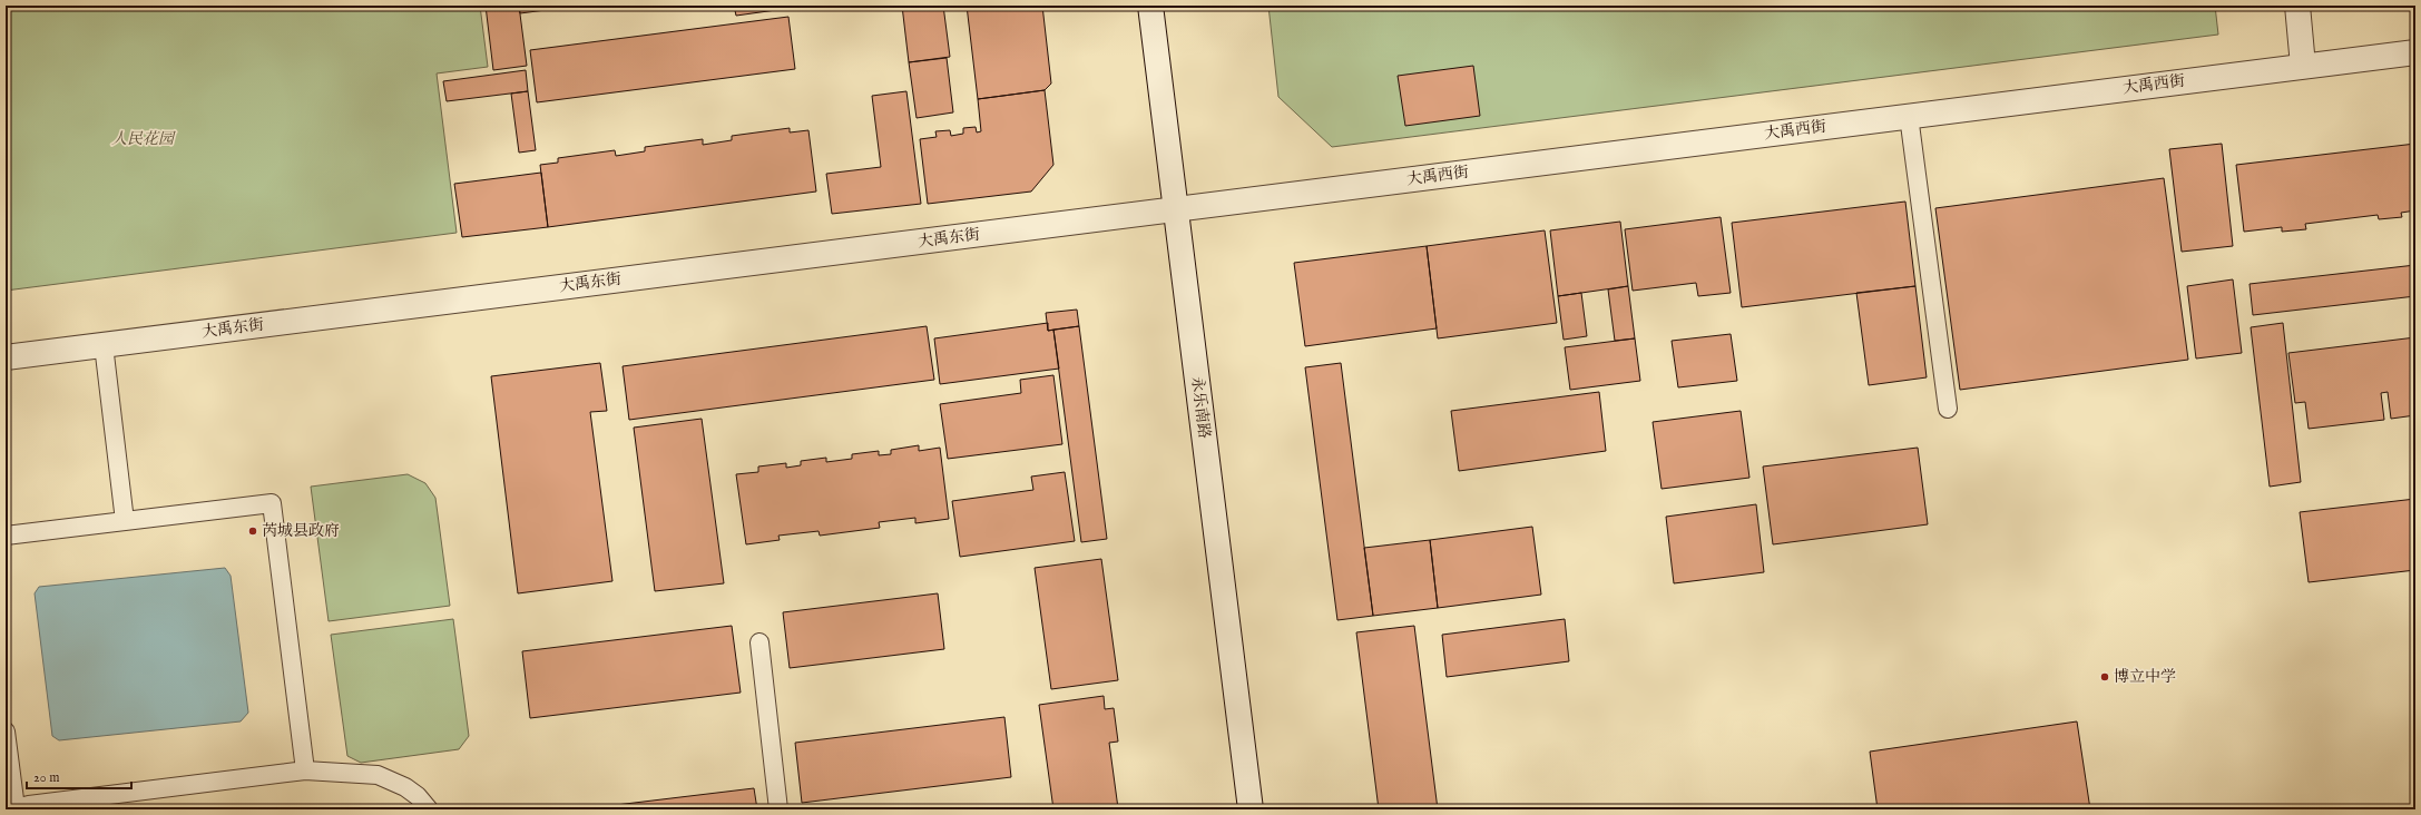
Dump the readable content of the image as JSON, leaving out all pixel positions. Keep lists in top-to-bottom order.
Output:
{
  "streets": {
    "street": ["大禹西街", "大禹东街", "永乐南路"]
  },
  "crossings": [
    ["大禹西街", "大禹东街"],
    ["大禹西街", "永乐南路"],
    ["大禹东街", "永乐南路"]
  ],
  "parks": ["人民花园"],
  "places": ["芮城县政府", "博立中学"],
  "scale_bar": "20 m"
}
